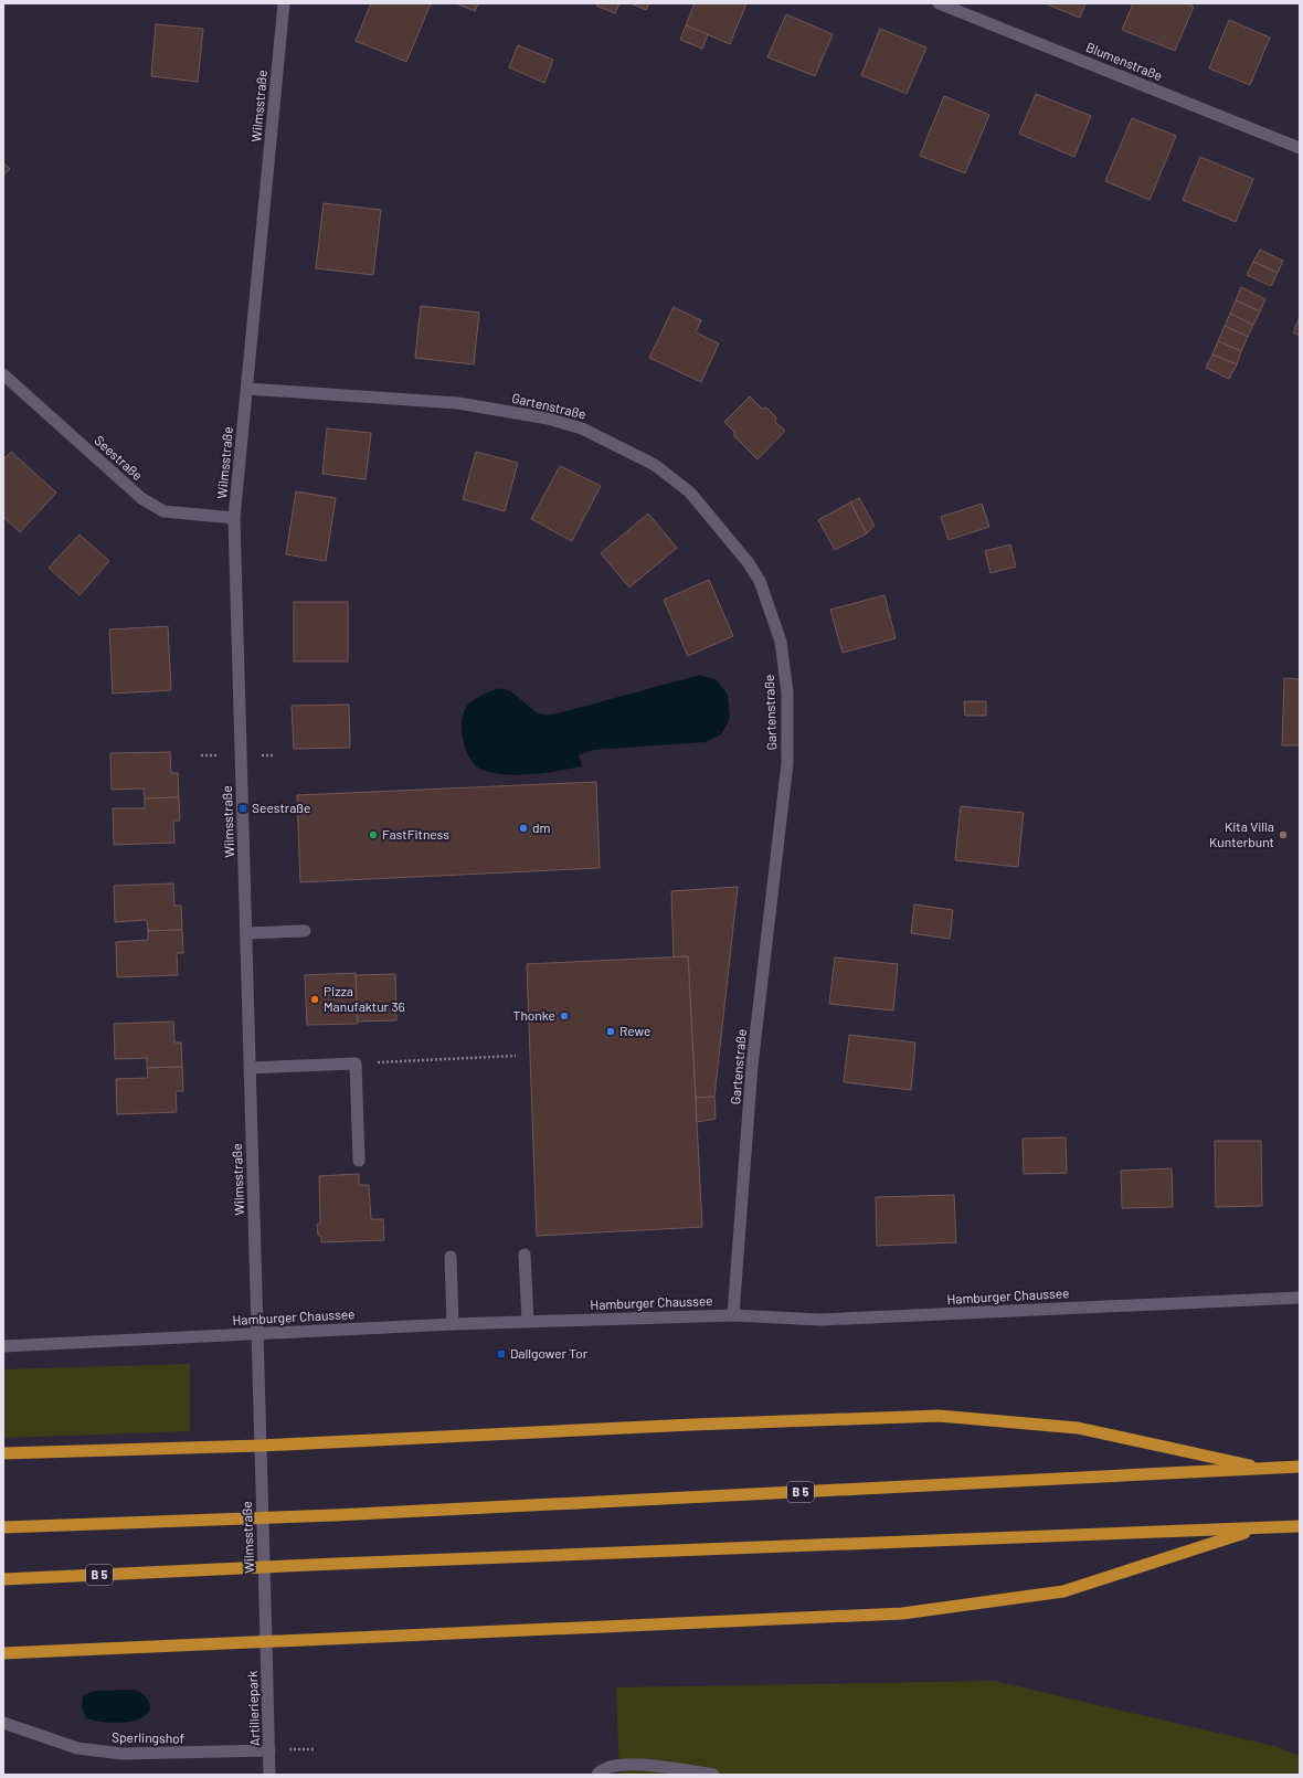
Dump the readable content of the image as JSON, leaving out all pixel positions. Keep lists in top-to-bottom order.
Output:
{
  "streets": {
    "highway": ["B 5"],
    "street": [
      "Blumenstraße",
      "Wilmsstraße",
      "Gartenstraße",
      "Seestraße",
      "Hamburger Chaussee",
      "Artilleriepark",
      "Sperlingshof"
    ]
  },
  "crossings": [
    ["Wilmsstraße", "Gartenstraße"],
    ["Wilmsstraße", "Seestraße"],
    ["Wilmsstraße", "Hamburger Chaussee"],
    ["Wilmsstraße", "Artilleriepark"],
    ["Gartenstraße", "Hamburger Chaussee"],
    ["Artilleriepark", "Sperlingshof"]
  ],
  "places": {
    "transit": ["Seestraße", "Dallgower Tor"],
    "other": [
      "dm",
      "FastFitness",
      "Kita Villa Kunterbunt",
      "Pizza Manufaktur 36",
      "Thonke",
      "Rewe"
    ]
  }
}
